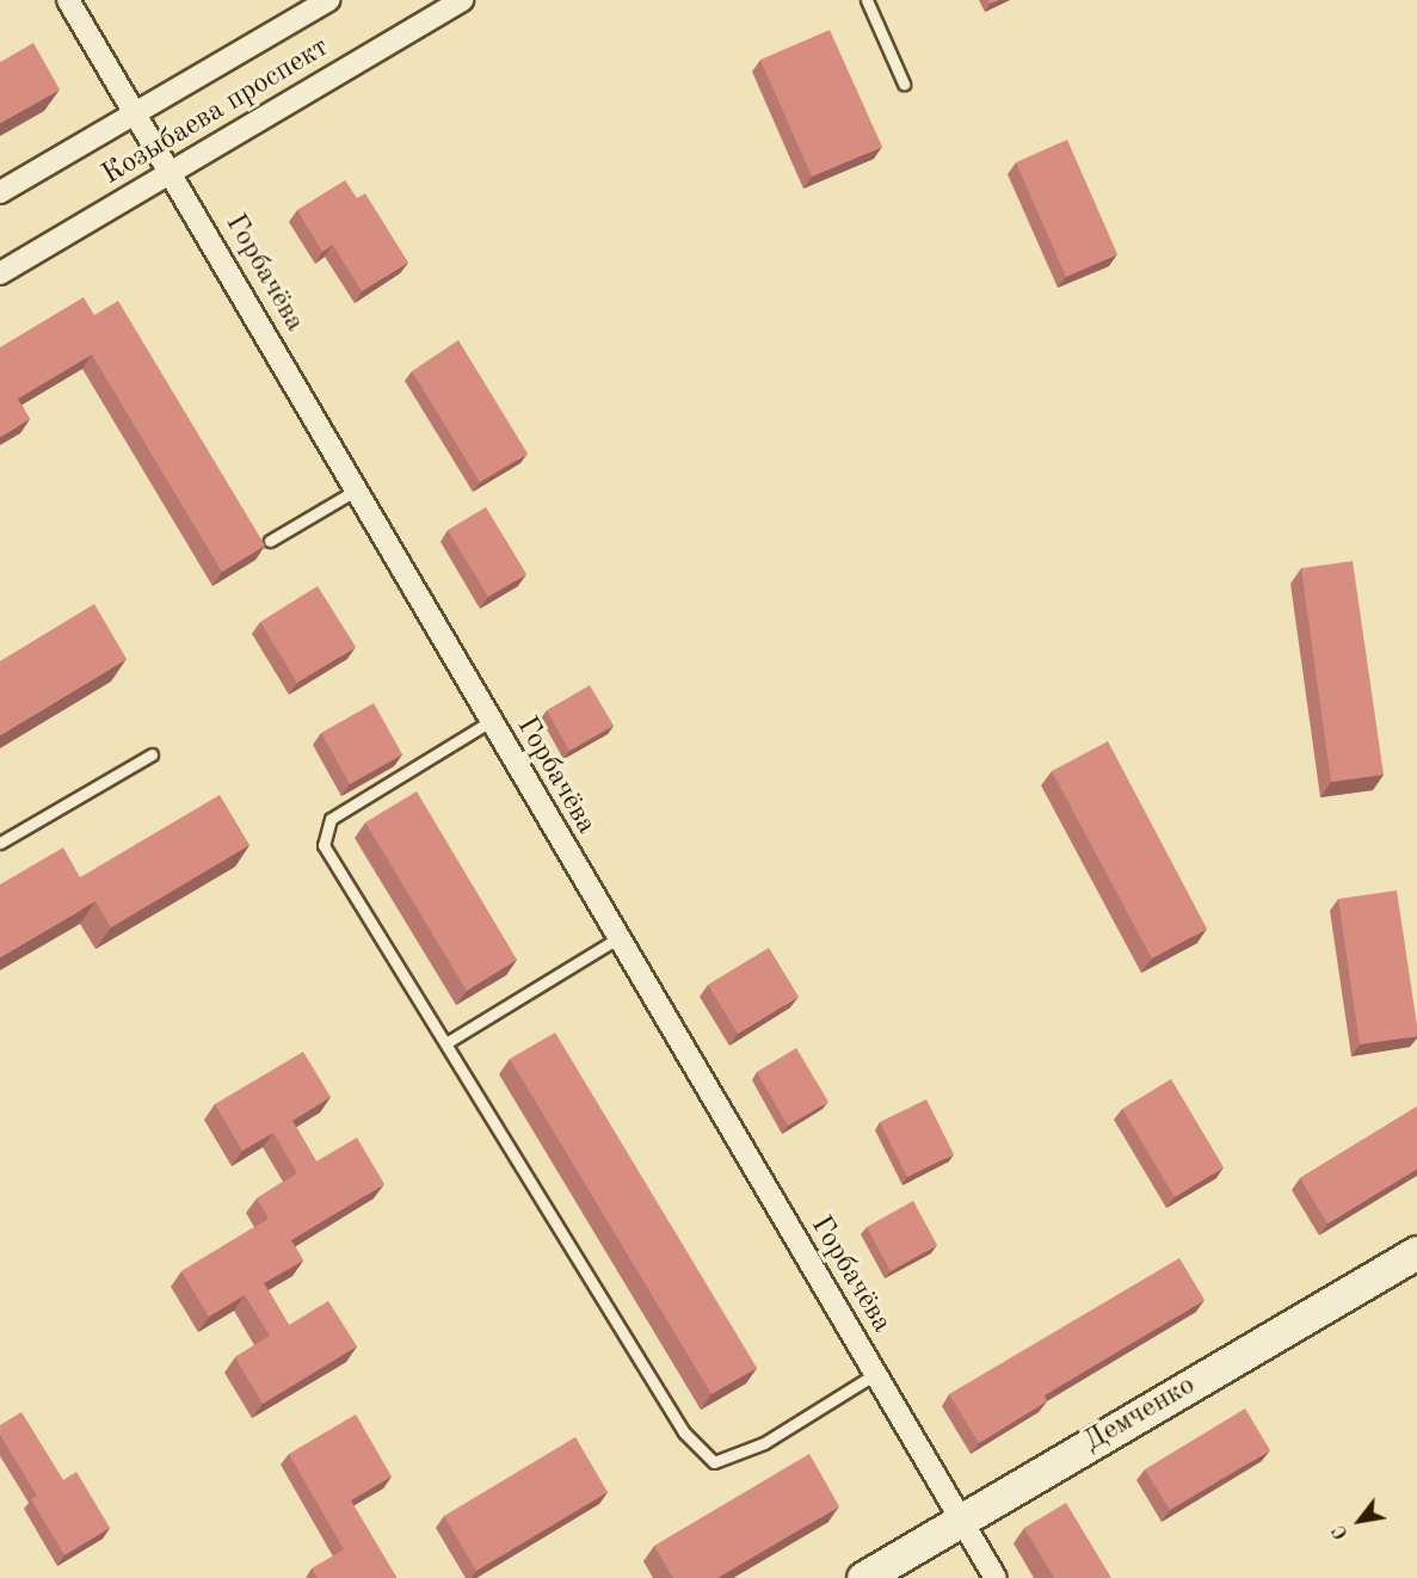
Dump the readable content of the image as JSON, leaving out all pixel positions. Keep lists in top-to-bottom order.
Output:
{
  "streets": {
    "street": ["Козыбаева проспект", "Горбачёва", "Демченко"]
  },
  "crossings": [
    ["Козыбаева проспект", "Горбачёва"],
    ["Горбачёва", "Демченко"]
  ],
  "north": "bottom left"
}
